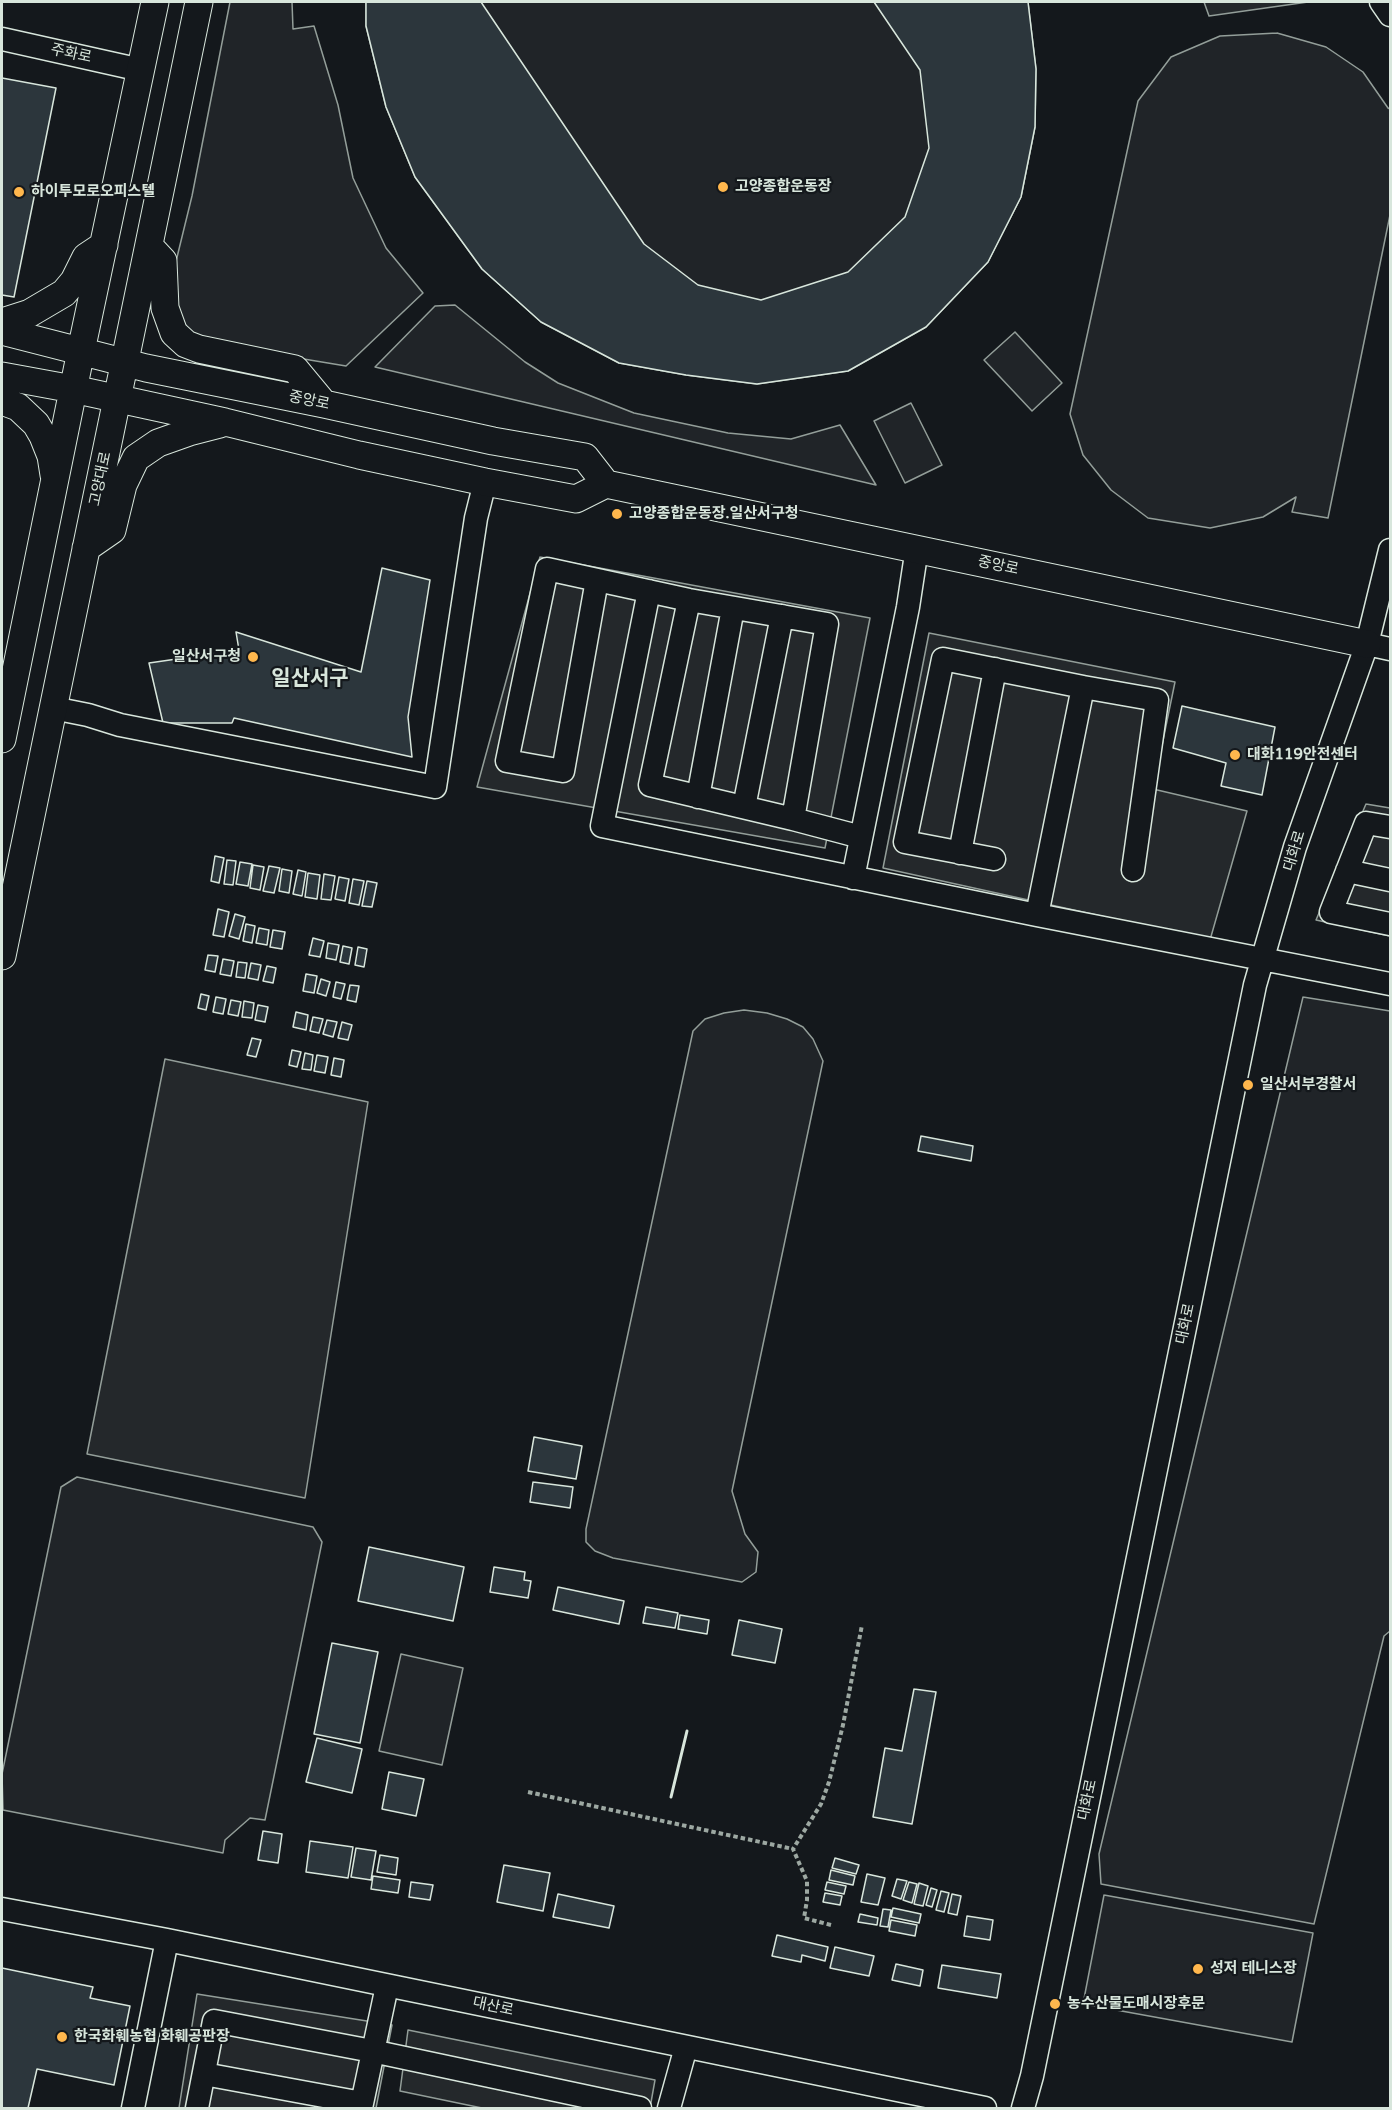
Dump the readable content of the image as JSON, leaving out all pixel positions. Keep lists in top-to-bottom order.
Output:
{
  "streets": {
    "main road": ["중앙로", "고양대로"],
    "street": ["주화로", "대화로", "대산로"]
  },
  "crossings": [
    ["중앙로", "고양대로"],
    ["중앙로", "대화로"]
  ],
  "districts": ["일산서구"],
  "places": [
    "고양종합운동장",
    "하이투모로오피스텔",
    "고양종합운동장.일산서구청",
    "일산서구청",
    "대화119안전센터",
    "일산서부경찰서",
    "성저 테니스장",
    "농수산물도매시장후문",
    "한국화훼농협 화훼공판장"
  ]
}
